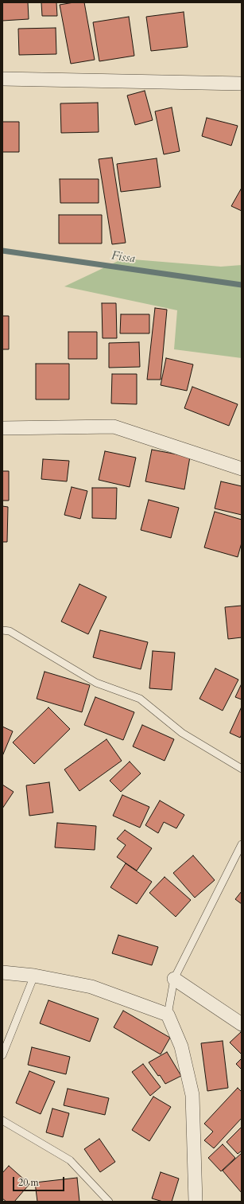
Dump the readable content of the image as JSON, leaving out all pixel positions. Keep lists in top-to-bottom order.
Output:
{
  "water": ["Fissa"],
  "scale_bar": "20 m"
}
